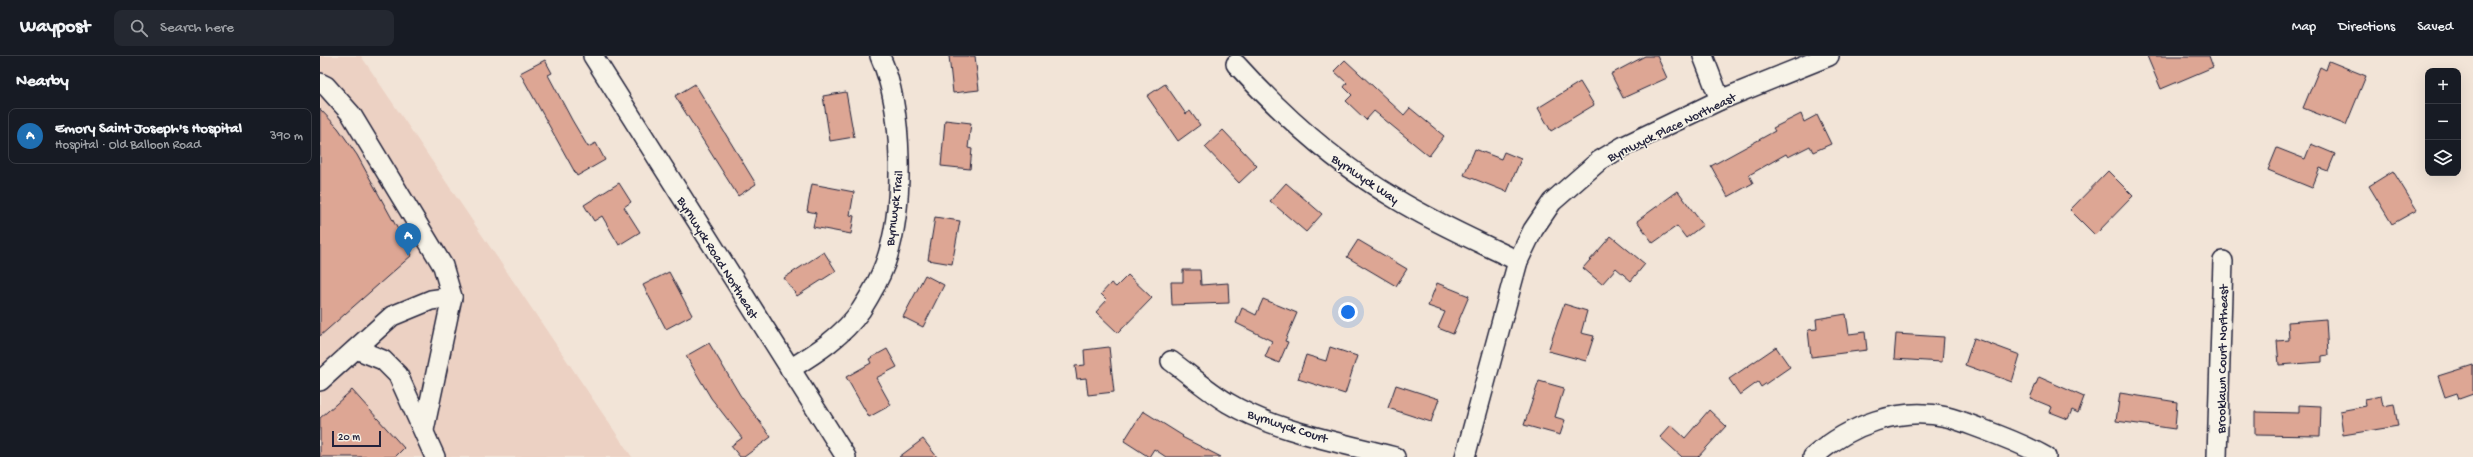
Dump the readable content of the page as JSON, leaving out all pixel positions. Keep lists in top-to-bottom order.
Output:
{
  "streets": {
    "street": [
      "Byrnwyck Place Northeast",
      "Byrnwyck Way",
      "Byrnwyck Trail",
      "Byrnwyck Road Northeast",
      "Brooklawn Court Northeast",
      "Byrnwyck Court"
    ]
  },
  "crossings": [
    ["Byrnwyck Place Northeast", "Byrnwyck Way"],
    ["Byrnwyck Trail", "Byrnwyck Road Northeast"]
  ],
  "scale_bar": "20 m",
  "page": {
    "header": "Waypost",
    "search": "Search here",
    "nav": ["Map", "Directions", "Saved"],
    "heading": "Nearby",
    "map_buttons": ["+", "−"],
    "list": [
      {
        "mark": "A",
        "name": "Emory Saint Joseph's Hospital",
        "note": "Hospital · Old Balloon Road",
        "value": "390 m"
      }
    ],
    "pins": "A",
    "scale": "20 m"
  }
}
